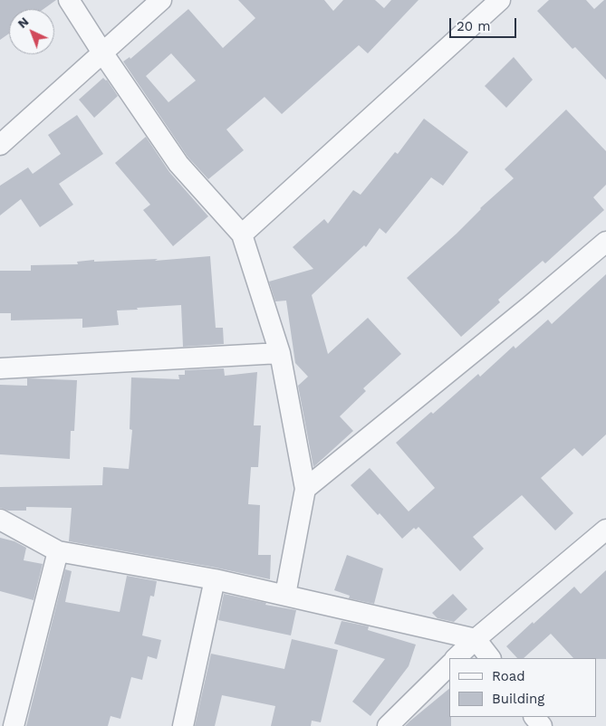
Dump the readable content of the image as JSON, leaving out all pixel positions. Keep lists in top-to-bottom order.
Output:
{
  "legend": ["Road", "Building"],
  "scale_bar": "20 m",
  "north": "top left"
}
